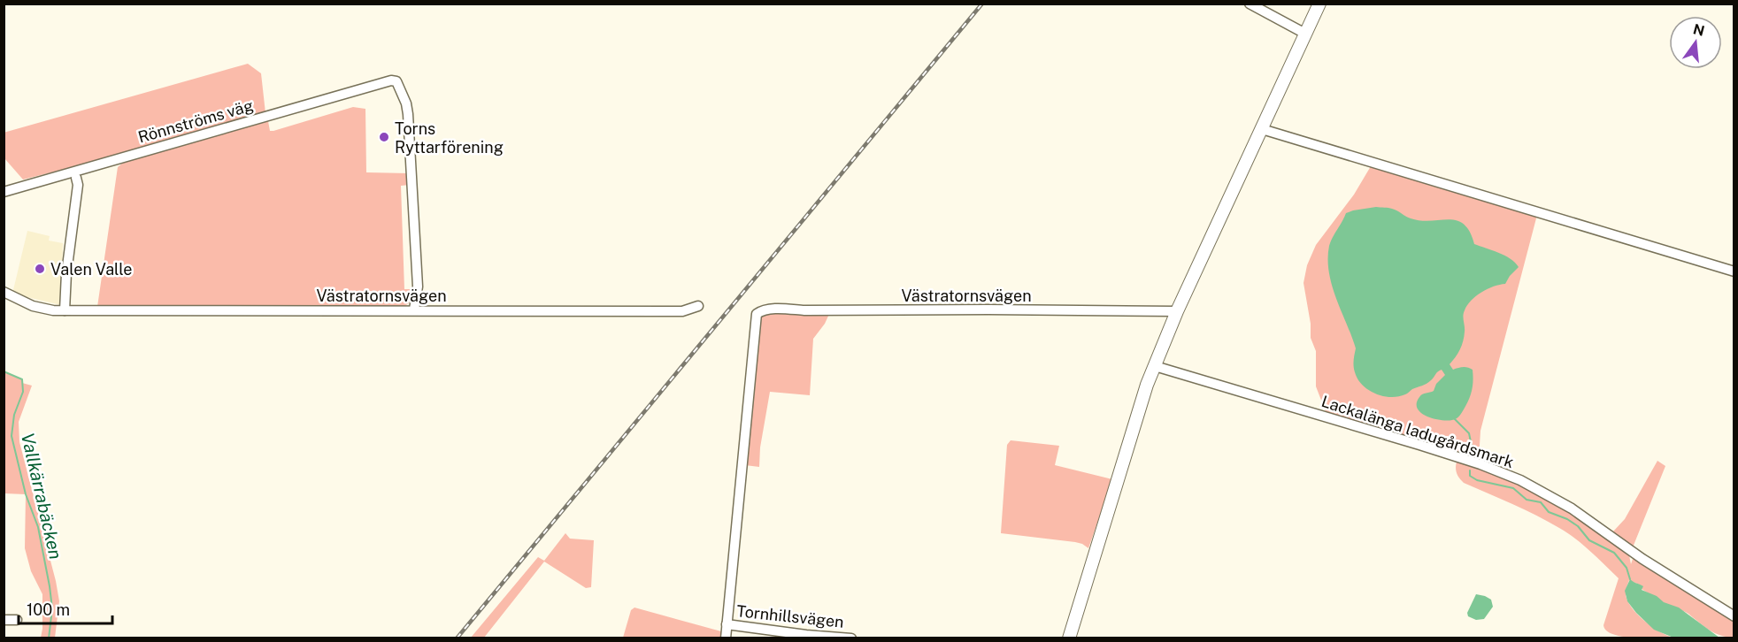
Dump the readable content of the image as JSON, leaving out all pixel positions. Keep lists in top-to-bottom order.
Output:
{
  "streets": {
    "street": [
      "Rönnströms väg",
      "Västratornsvägen",
      "Lackalänga ladugårdsmark",
      "Tornhillsvägen"
    ]
  },
  "crossings": [
    ["Rönnströms väg", "Västratornsvägen"],
    ["Västratornsvägen", "Tornhillsvägen"]
  ],
  "water": ["Vallkärrabäcken"],
  "places": ["Torns Ryttarförening", "Valen Valle"],
  "scale_bar": "100 m",
  "north": "top"
}
